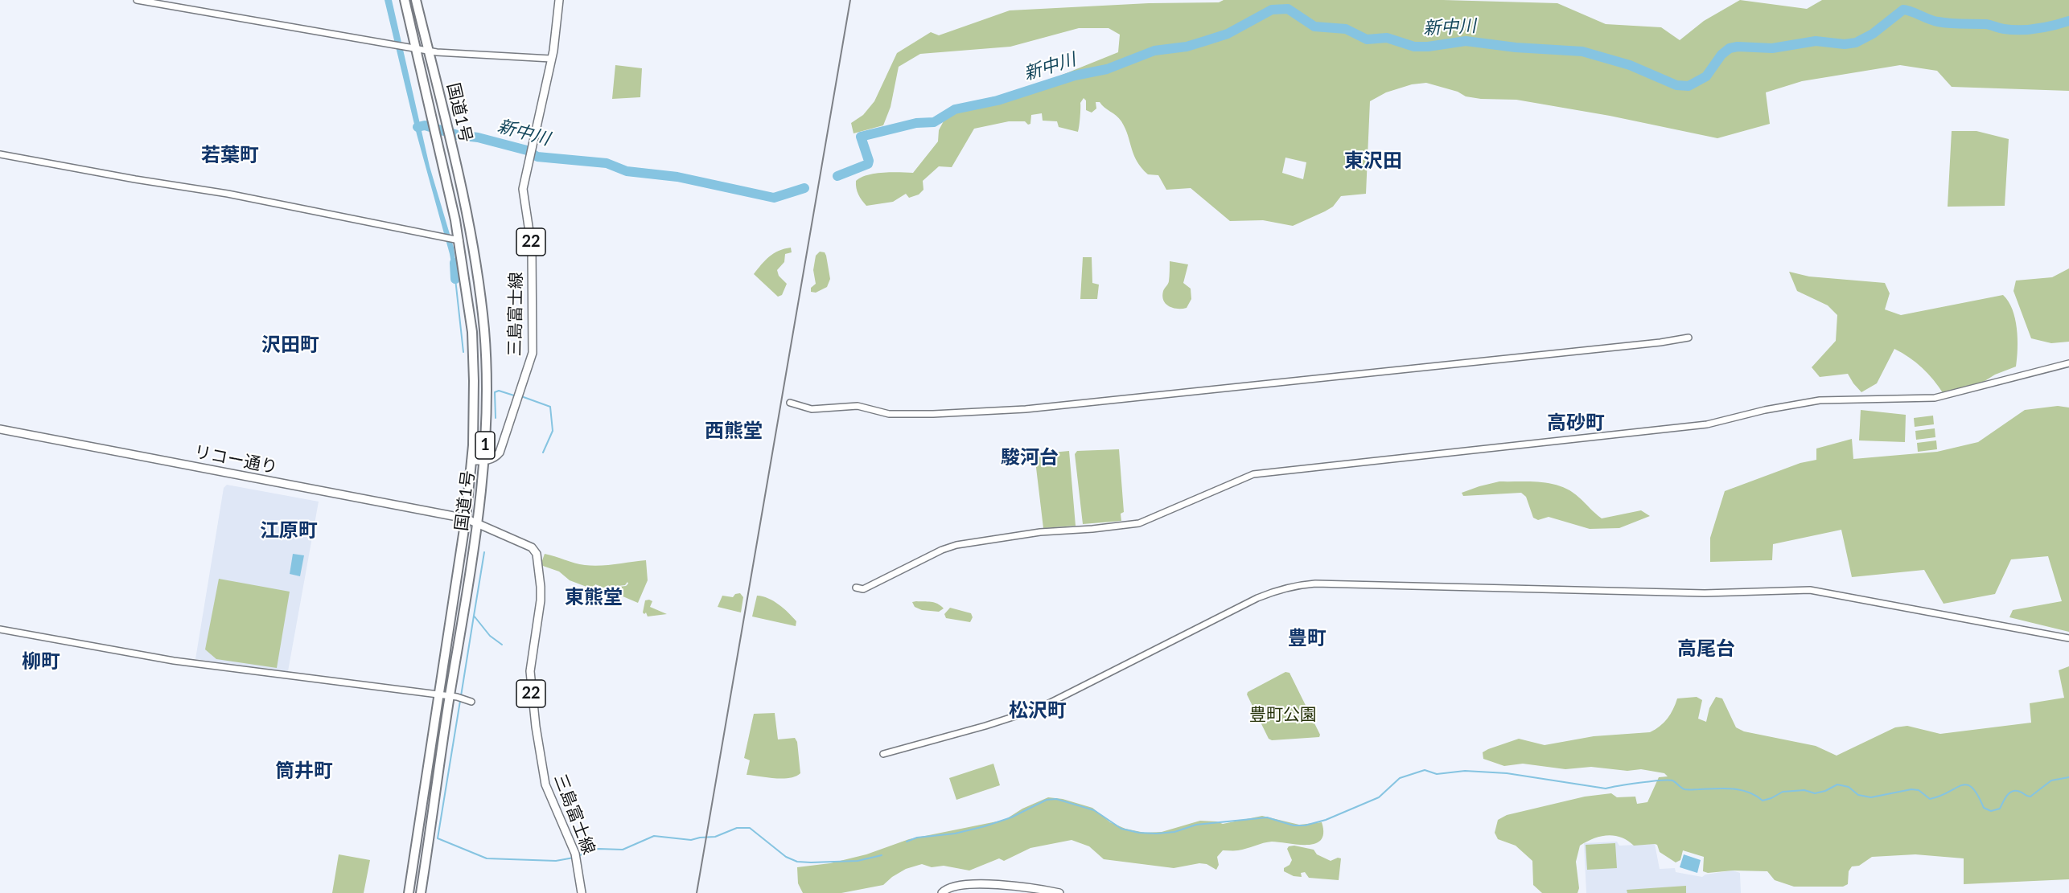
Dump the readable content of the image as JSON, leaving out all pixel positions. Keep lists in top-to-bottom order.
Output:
{
  "streets": {
    "highway": ["国道1号", "1"],
    "main road": ["22", "三島富士線", "リコー通り"]
  },
  "crossings": [
    ["国道1号", "三島富士線"],
    ["国道1号", "リコー通り"],
    ["三島富士線", "リコー通り"]
  ],
  "districts": [
    "若葉町",
    "東沢田",
    "沢田町",
    "高砂町",
    "西熊堂",
    "駿河台",
    "江原町",
    "東熊堂",
    "豊町",
    "高尾台",
    "柳町",
    "松沢町",
    "筒井町"
  ],
  "water": ["新中川"],
  "parks": ["豊町公園"]
}
